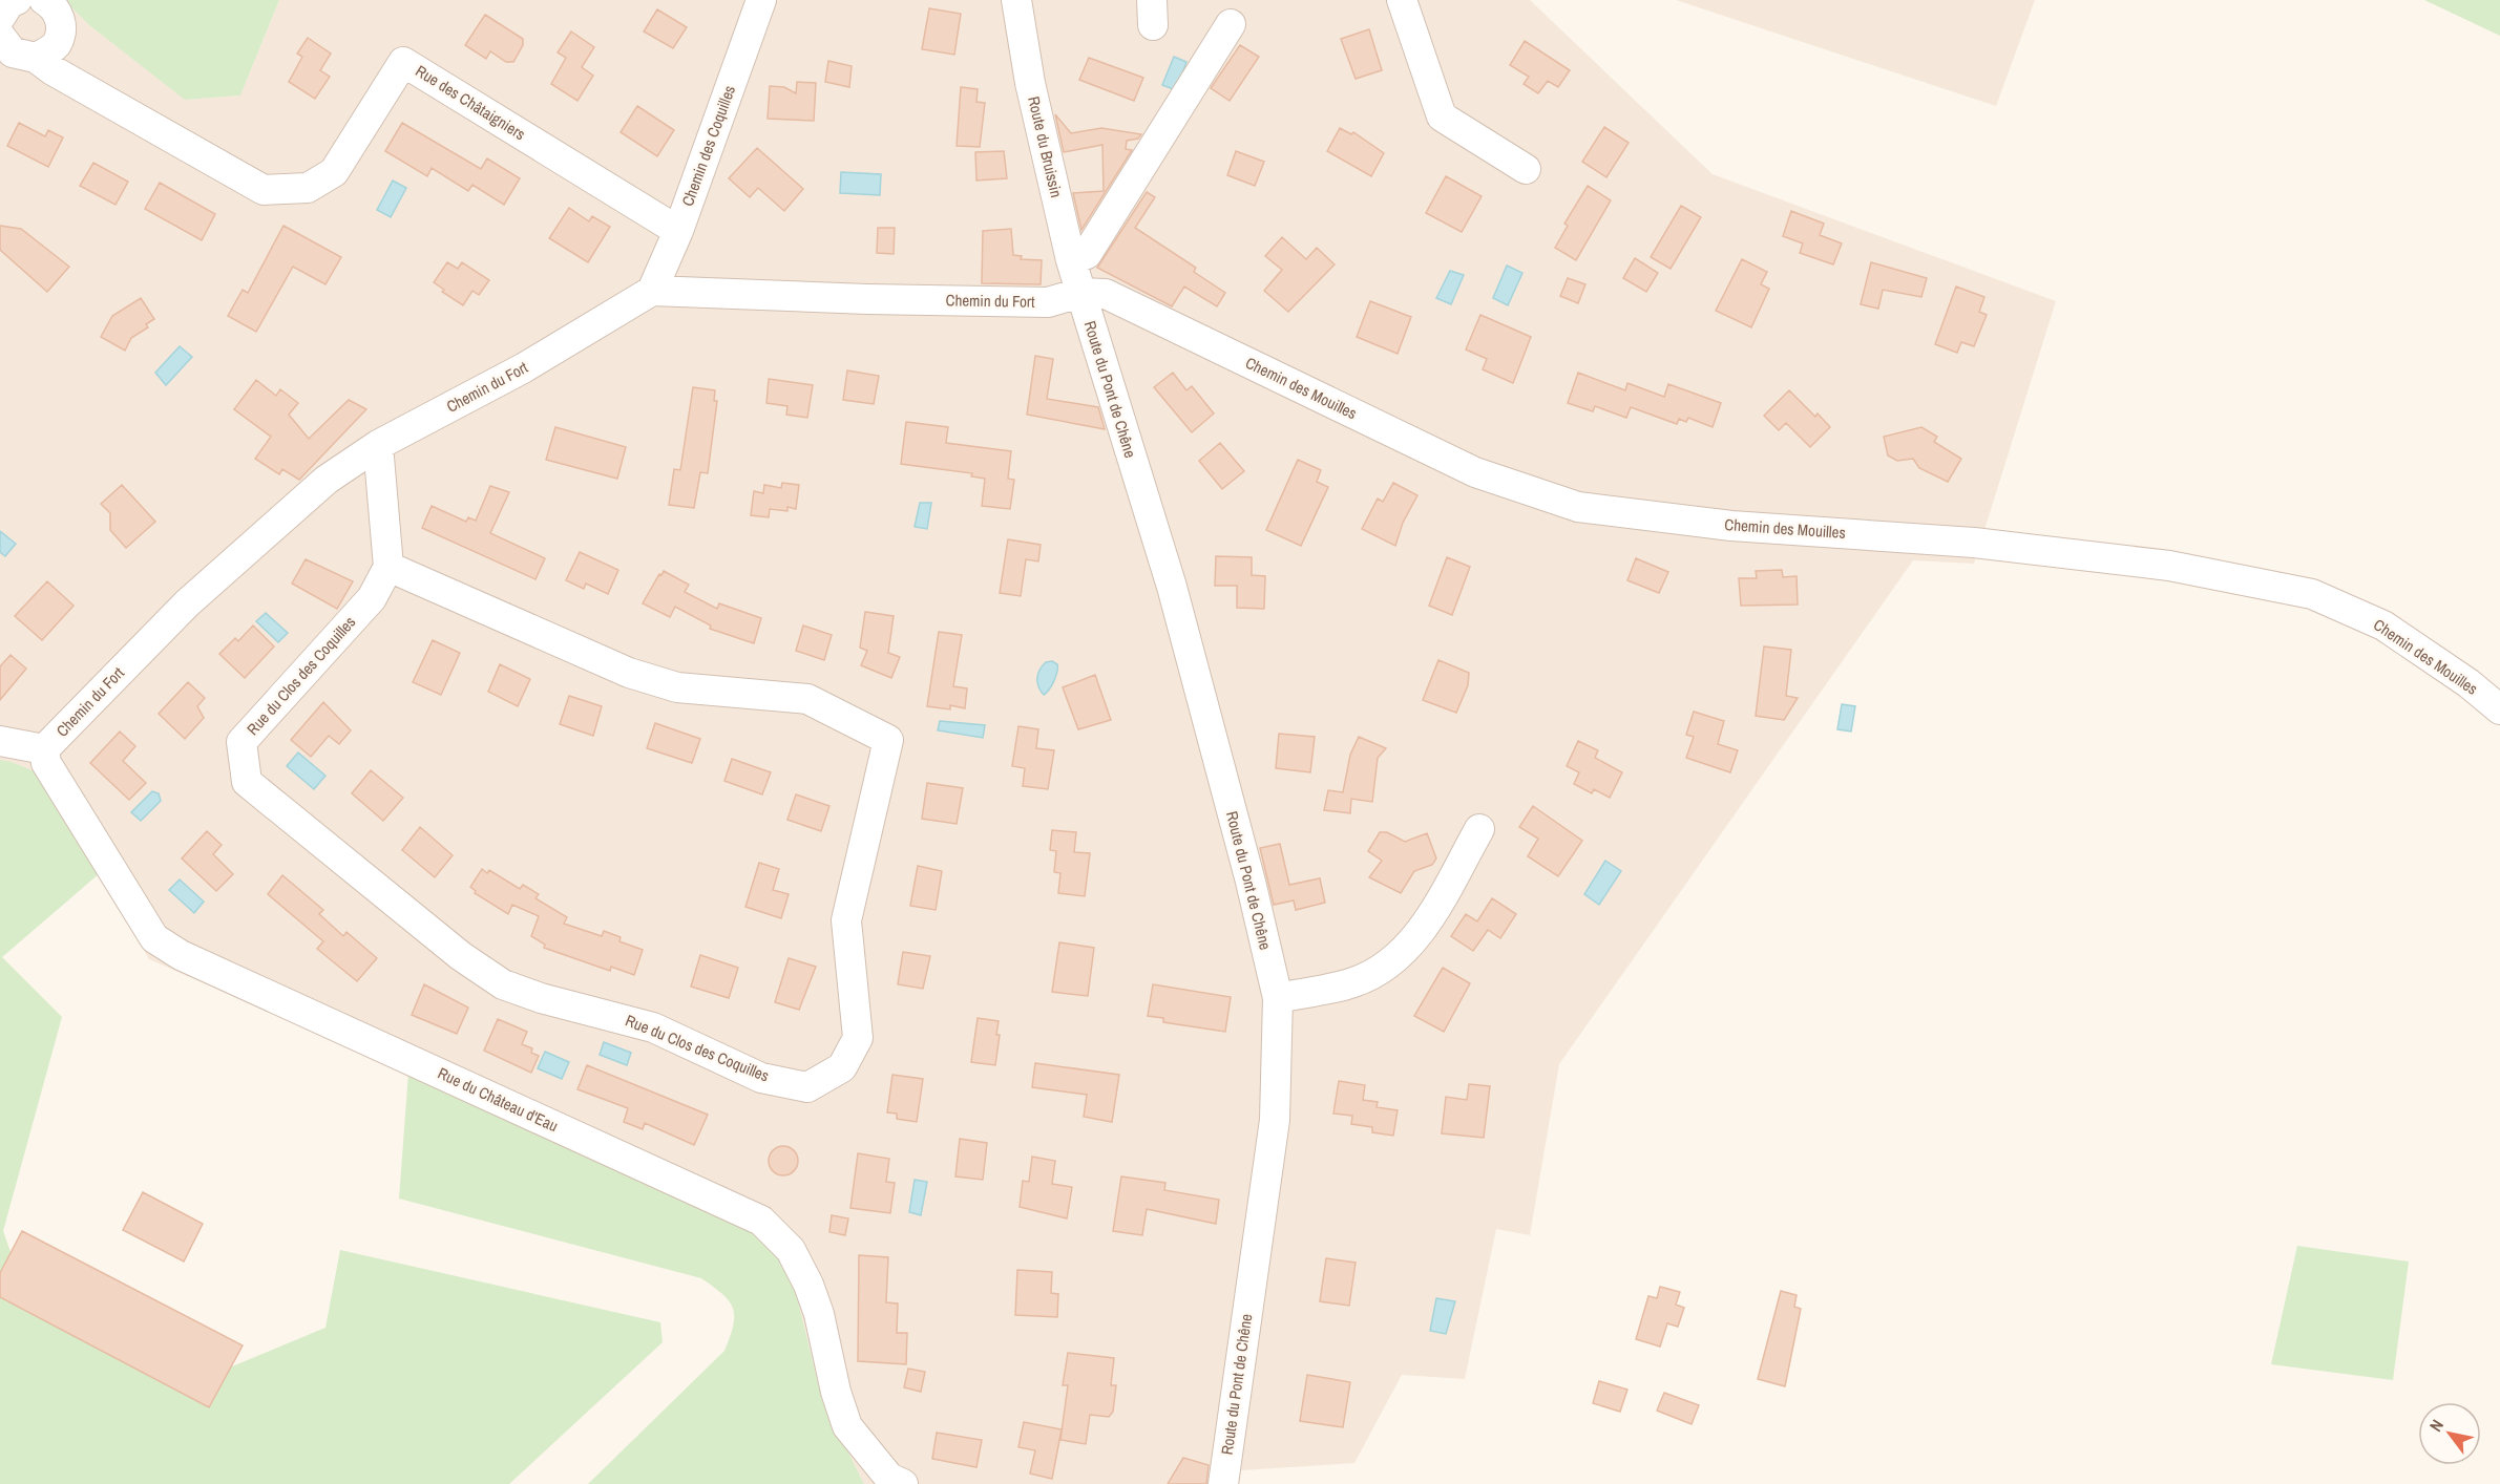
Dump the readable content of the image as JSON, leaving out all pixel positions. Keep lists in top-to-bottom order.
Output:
{
  "streets": {
    "street": [
      "Rue des Châtaigniers",
      "Chemin des Coquilles",
      "Route du Bruissin",
      "Chemin du Fort",
      "Chemin des Mouilles",
      "Route du Pont de Chêne",
      "Rue du Clos des Coquilles",
      "Rue du Château d'Eau"
    ]
  },
  "crossings": [
    ["Rue des Châtaigniers", "Chemin des Coquilles"],
    ["Chemin des Coquilles", "Chemin du Fort"],
    ["Route du Bruissin", "Chemin du Fort"],
    ["Route du Bruissin", "Chemin des Mouilles"],
    ["Route du Bruissin", "Route du Pont de Chêne"],
    ["Chemin du Fort", "Chemin des Mouilles"],
    ["Chemin du Fort", "Route du Pont de Chêne"],
    ["Chemin du Fort", "Rue du Château d'Eau"],
    ["Chemin des Mouilles", "Route du Pont de Chêne"]
  ],
  "north": "top left"
}
